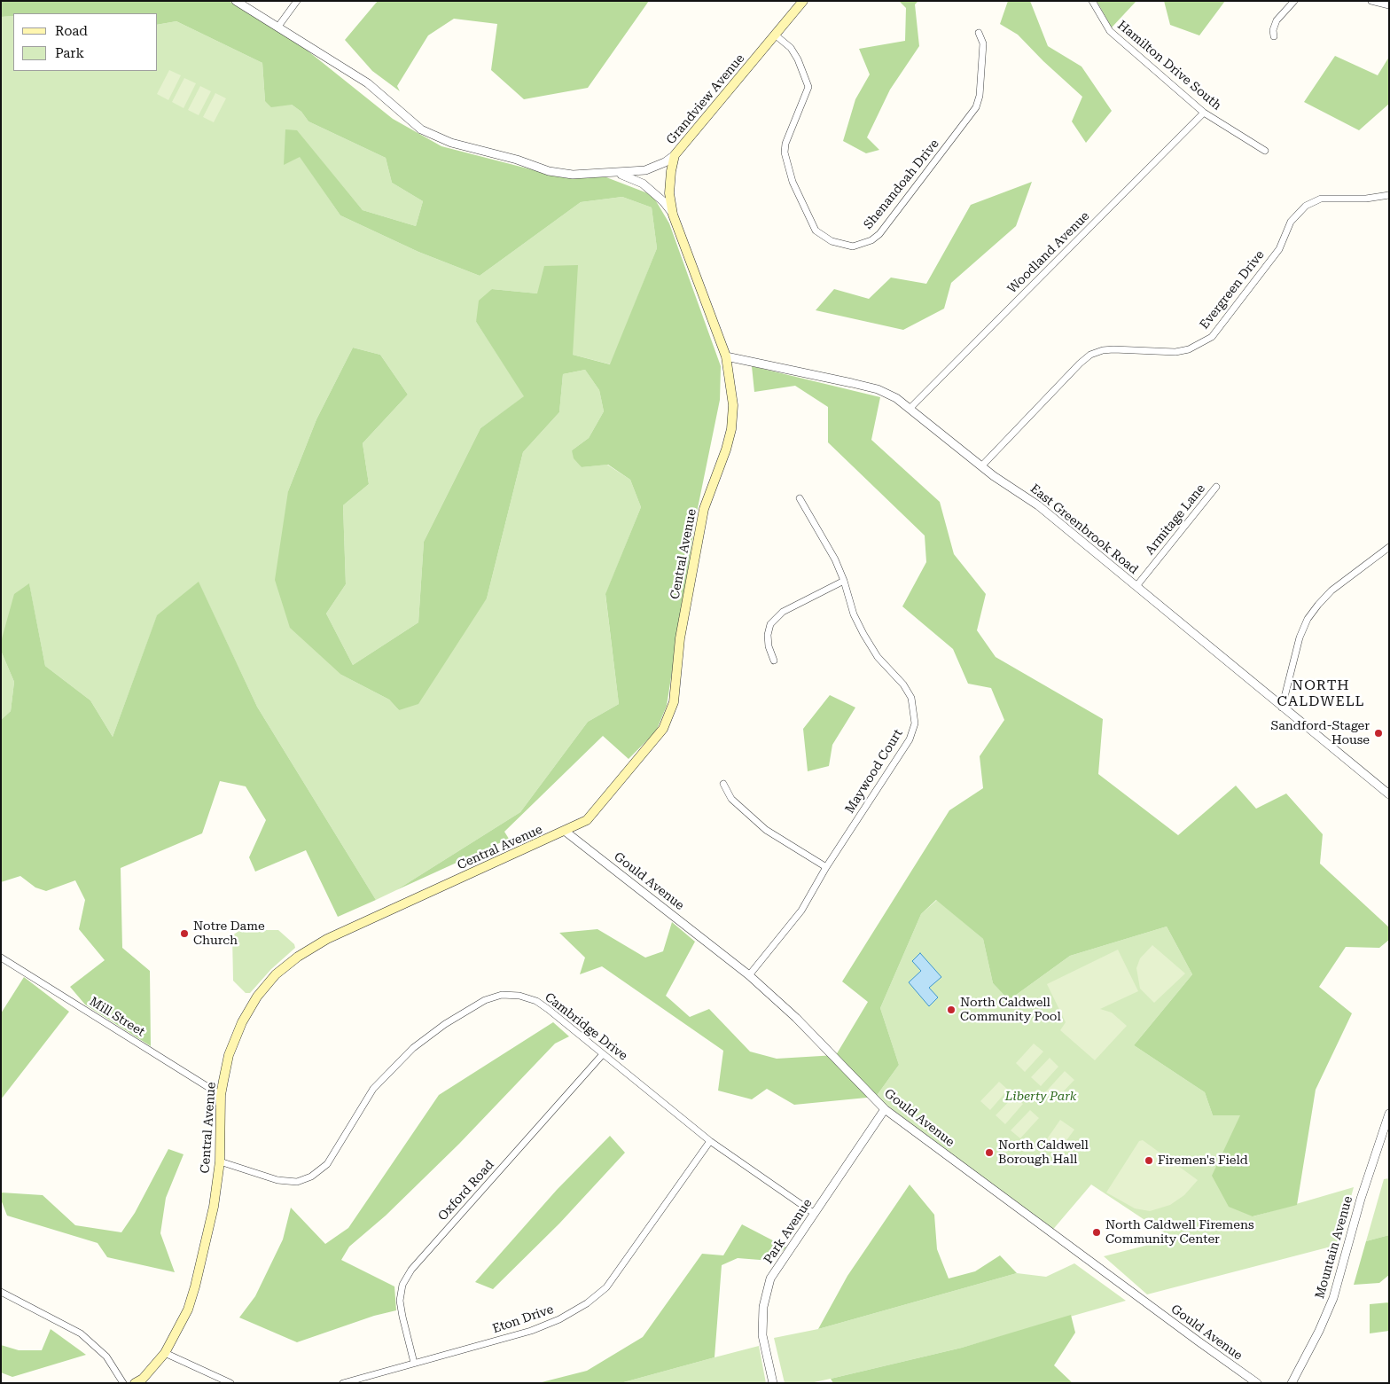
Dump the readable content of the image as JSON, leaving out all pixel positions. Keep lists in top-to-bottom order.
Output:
{
  "streets": {
    "main road": ["Grandview Avenue", "Central Avenue"],
    "street": [
      "Hamilton Drive South",
      "Shenandoah Drive",
      "Woodland Avenue",
      "Evergreen Drive",
      "Armitage Lane",
      "East Greenbrook Road",
      "Maywood Court",
      "Gould Avenue",
      "Mill Street",
      "Cambridge Drive",
      "Oxford Road",
      "Park Avenue",
      "Mountain Avenue",
      "Eton Drive"
    ]
  },
  "crossings": [
    ["Hamilton Drive South", "Woodland Avenue"],
    ["Grandview Avenue", "Shenandoah Drive"],
    ["Grandview Avenue", "Central Avenue"],
    ["Woodland Avenue", "East Greenbrook Road"],
    ["Evergreen Drive", "East Greenbrook Road"],
    ["Armitage Lane", "East Greenbrook Road"],
    ["East Greenbrook Road", "Central Avenue"],
    ["Central Avenue", "Gould Avenue"],
    ["Central Avenue", "Mill Street"],
    ["Central Avenue", "Cambridge Drive"],
    ["Maywood Court", "Gould Avenue"],
    ["Gould Avenue", "Park Avenue"],
    ["Cambridge Drive", "Oxford Road"],
    ["Cambridge Drive", "Park Avenue"],
    ["Cambridge Drive", "Eton Drive"],
    ["Oxford Road", "Eton Drive"]
  ],
  "districts": ["NORTH CALDWELL"],
  "parks": ["Liberty Park"],
  "places": [
    "Sandford-Stager House",
    "Notre Dame Church",
    "North Caldwell Community Pool",
    "North Caldwell Borough Hall",
    "Firemen's Field",
    "North Caldwell Firemens Community Center"
  ],
  "legend": ["Road", "Park"]
}
